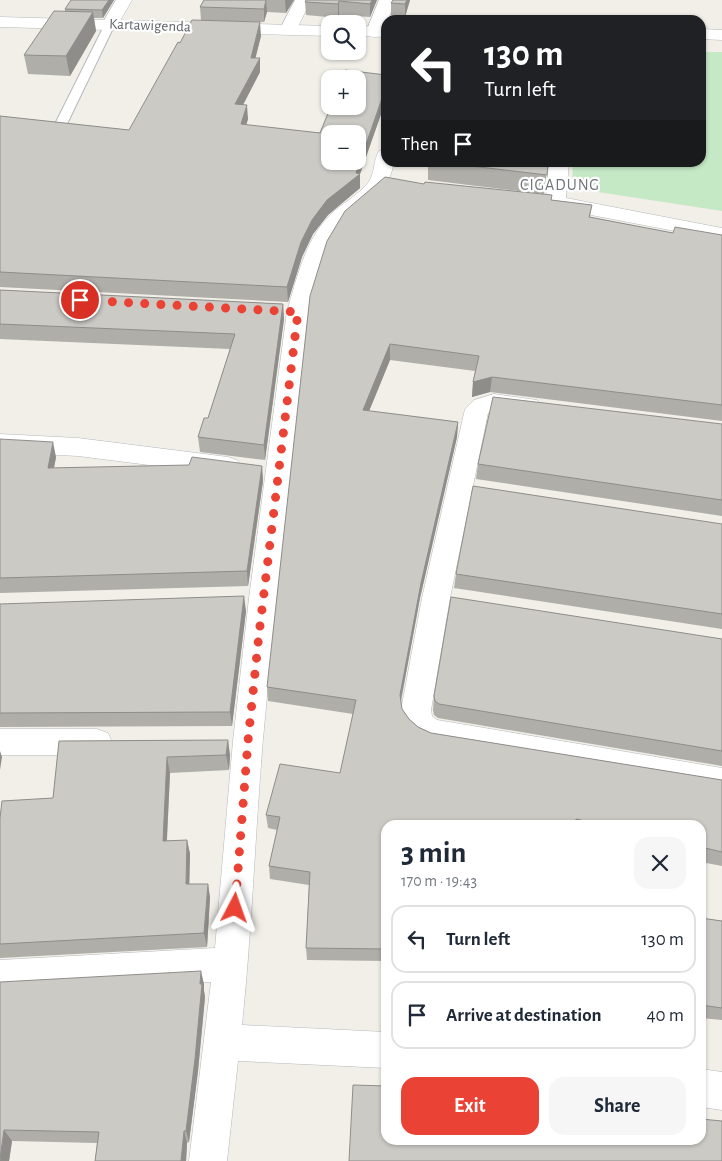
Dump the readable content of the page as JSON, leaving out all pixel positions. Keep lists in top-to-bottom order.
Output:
{
  "streets": {
    "street": ["Kartawigenda"]
  },
  "districts": ["CIGADUNG"],
  "page": {
    "map_buttons": ["+", "−"],
    "turn": ["130 m", "Turn left"],
    "then": "Then",
    "heading": ["3 min", "170 m · 19:43"],
    "list": [
      {
        "name": "Turn left",
        "value": "130 m"
      },
      {
        "name": "Arrive at destination",
        "value": "40 m"
      }
    ],
    "buttons": ["Exit", "Share"]
  }
}
